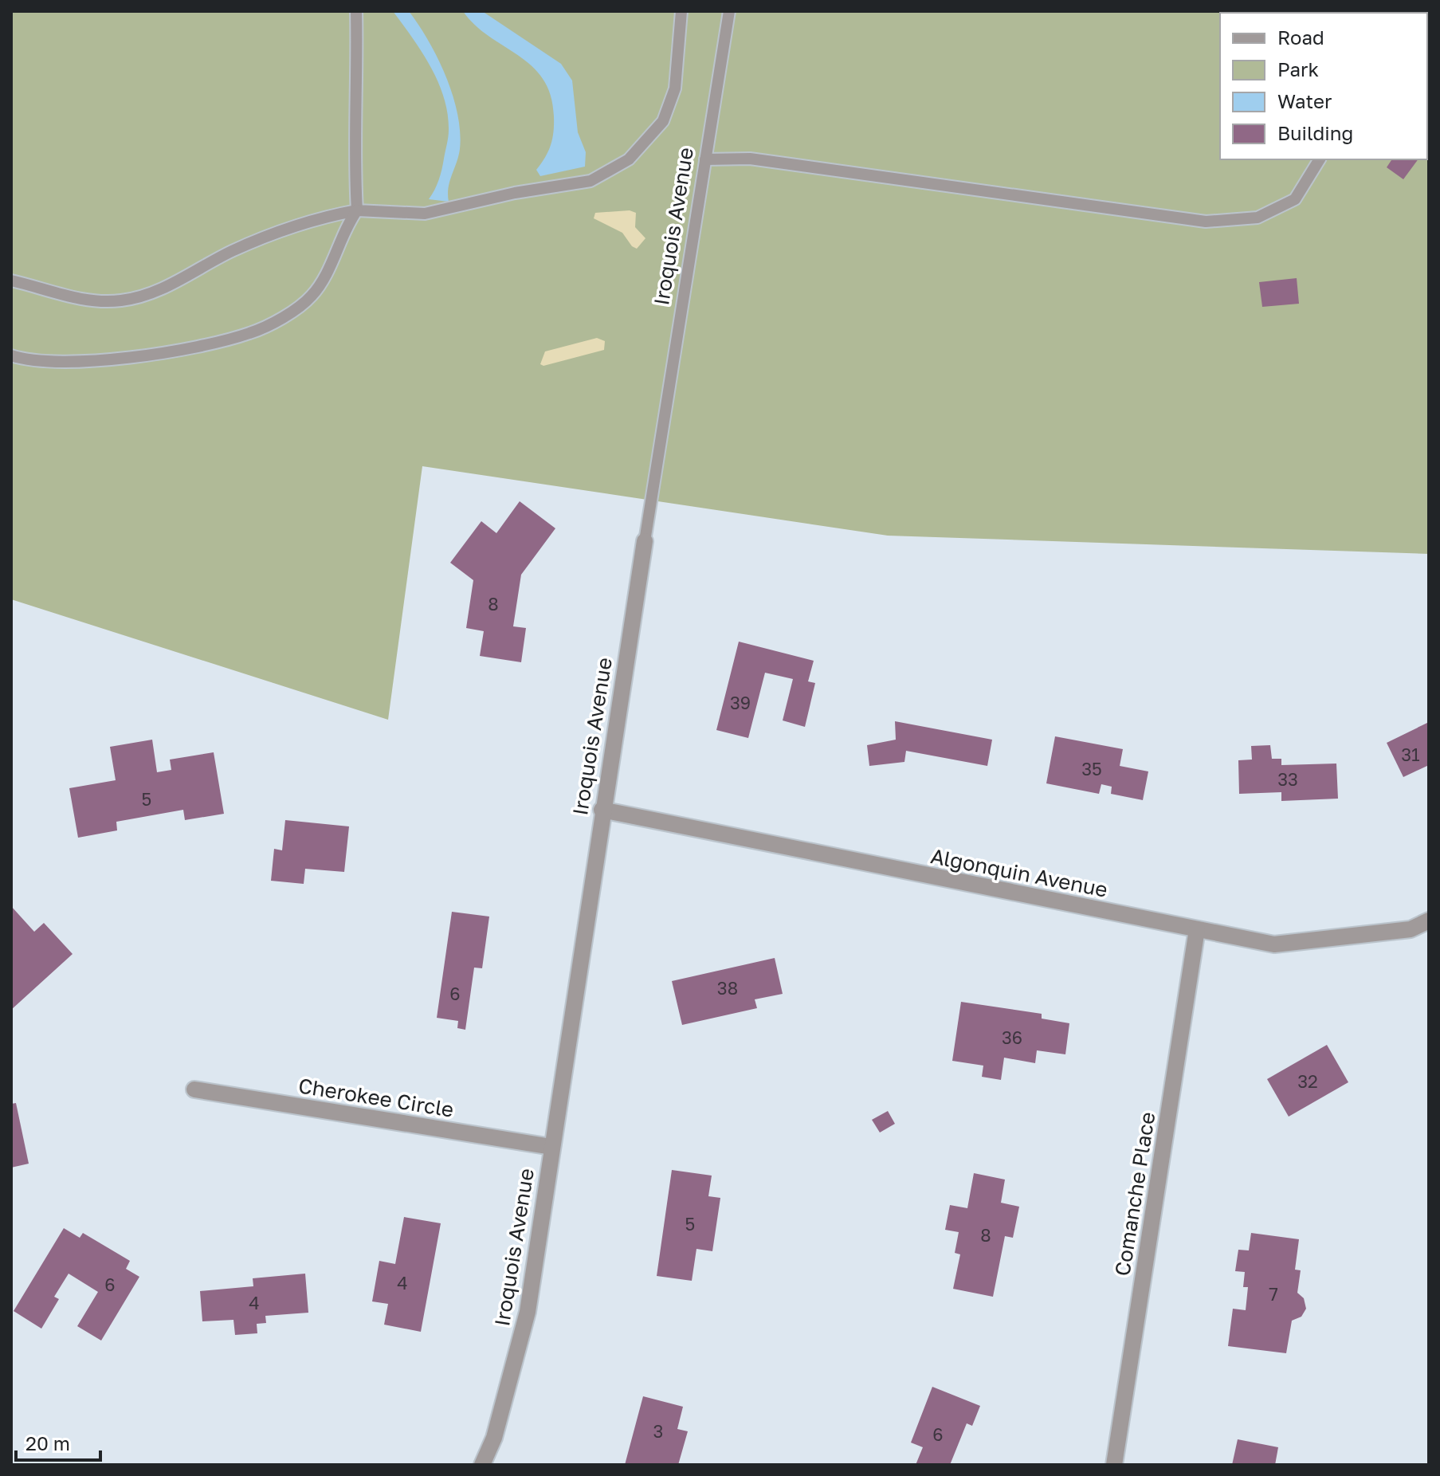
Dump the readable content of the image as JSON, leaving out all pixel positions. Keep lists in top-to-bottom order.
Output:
{
  "streets": {
    "street": [
      "Iroquois Avenue",
      "Algonquin Avenue",
      "Cherokee Circle",
      "Comanche Place"
    ]
  },
  "crossings": [
    ["Iroquois Avenue", "Algonquin Avenue"],
    ["Iroquois Avenue", "Cherokee Circle"],
    ["Algonquin Avenue", "Comanche Place"]
  ],
  "house_numbers": [
    "8",
    "39",
    "31",
    "35",
    "33",
    "5",
    "38",
    "6",
    "36",
    "32",
    "5",
    "8",
    "4",
    "6",
    "7",
    "4",
    "3",
    "6"
  ],
  "legend": [
    "Road",
    "Park",
    "Water",
    "Building"
  ],
  "scale_bar": "20 m"
}
